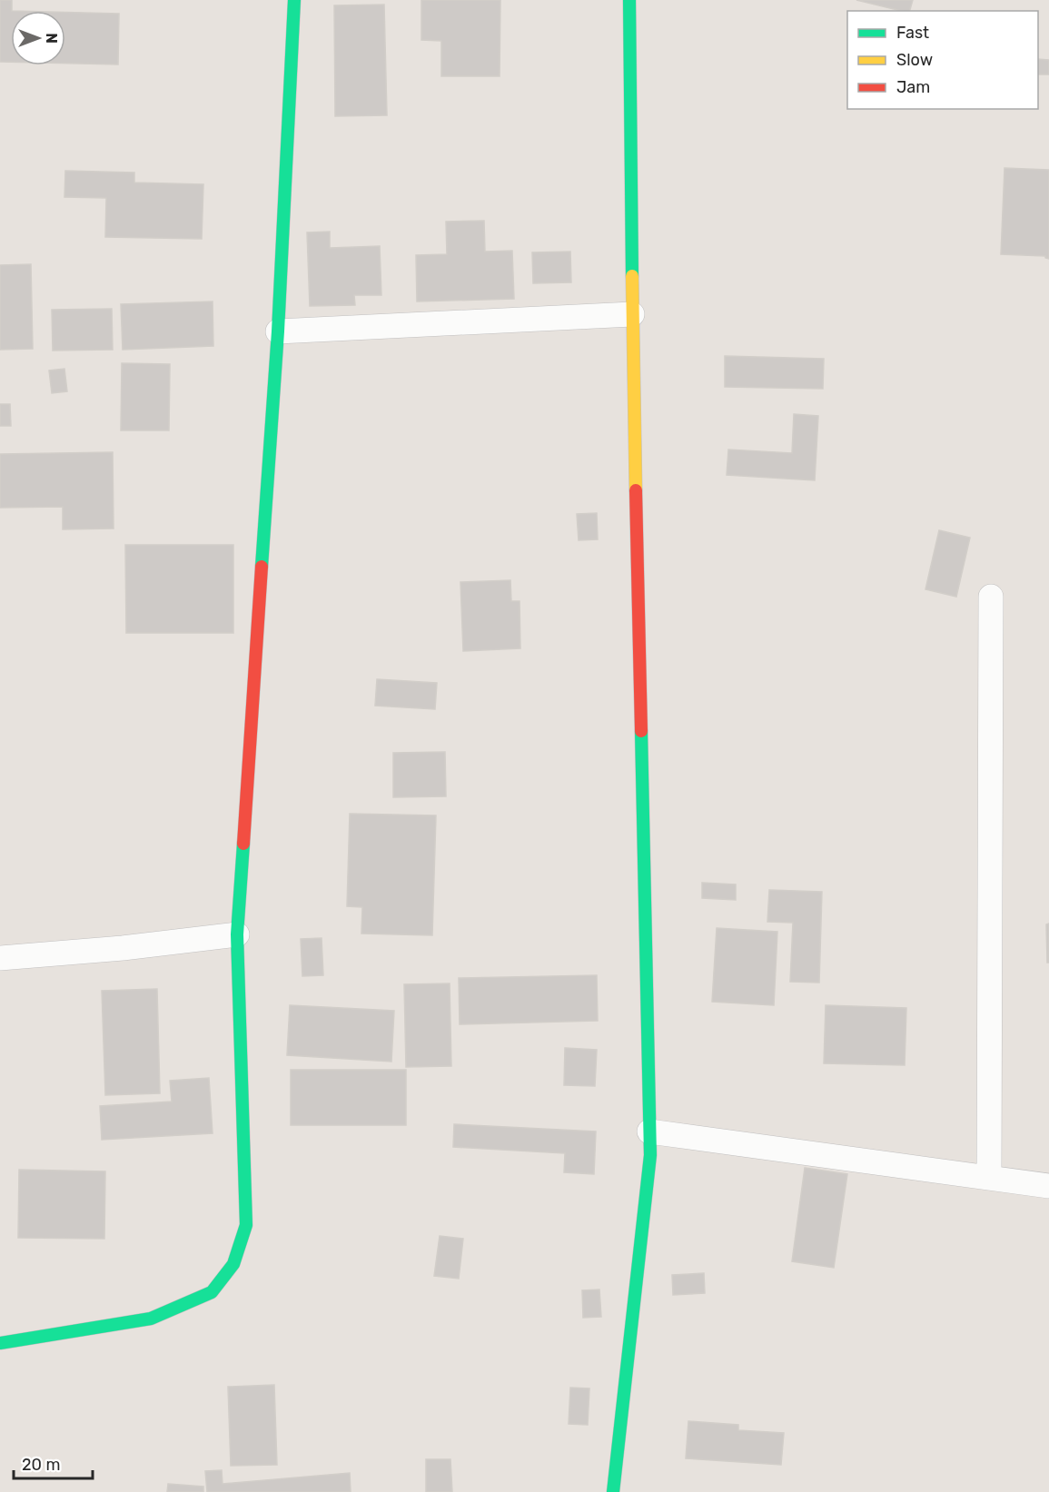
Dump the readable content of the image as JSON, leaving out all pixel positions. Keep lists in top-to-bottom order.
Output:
{
  "legend": ["Fast", "Slow", "Jam"],
  "scale_bar": "20 m",
  "north": "right"
}
